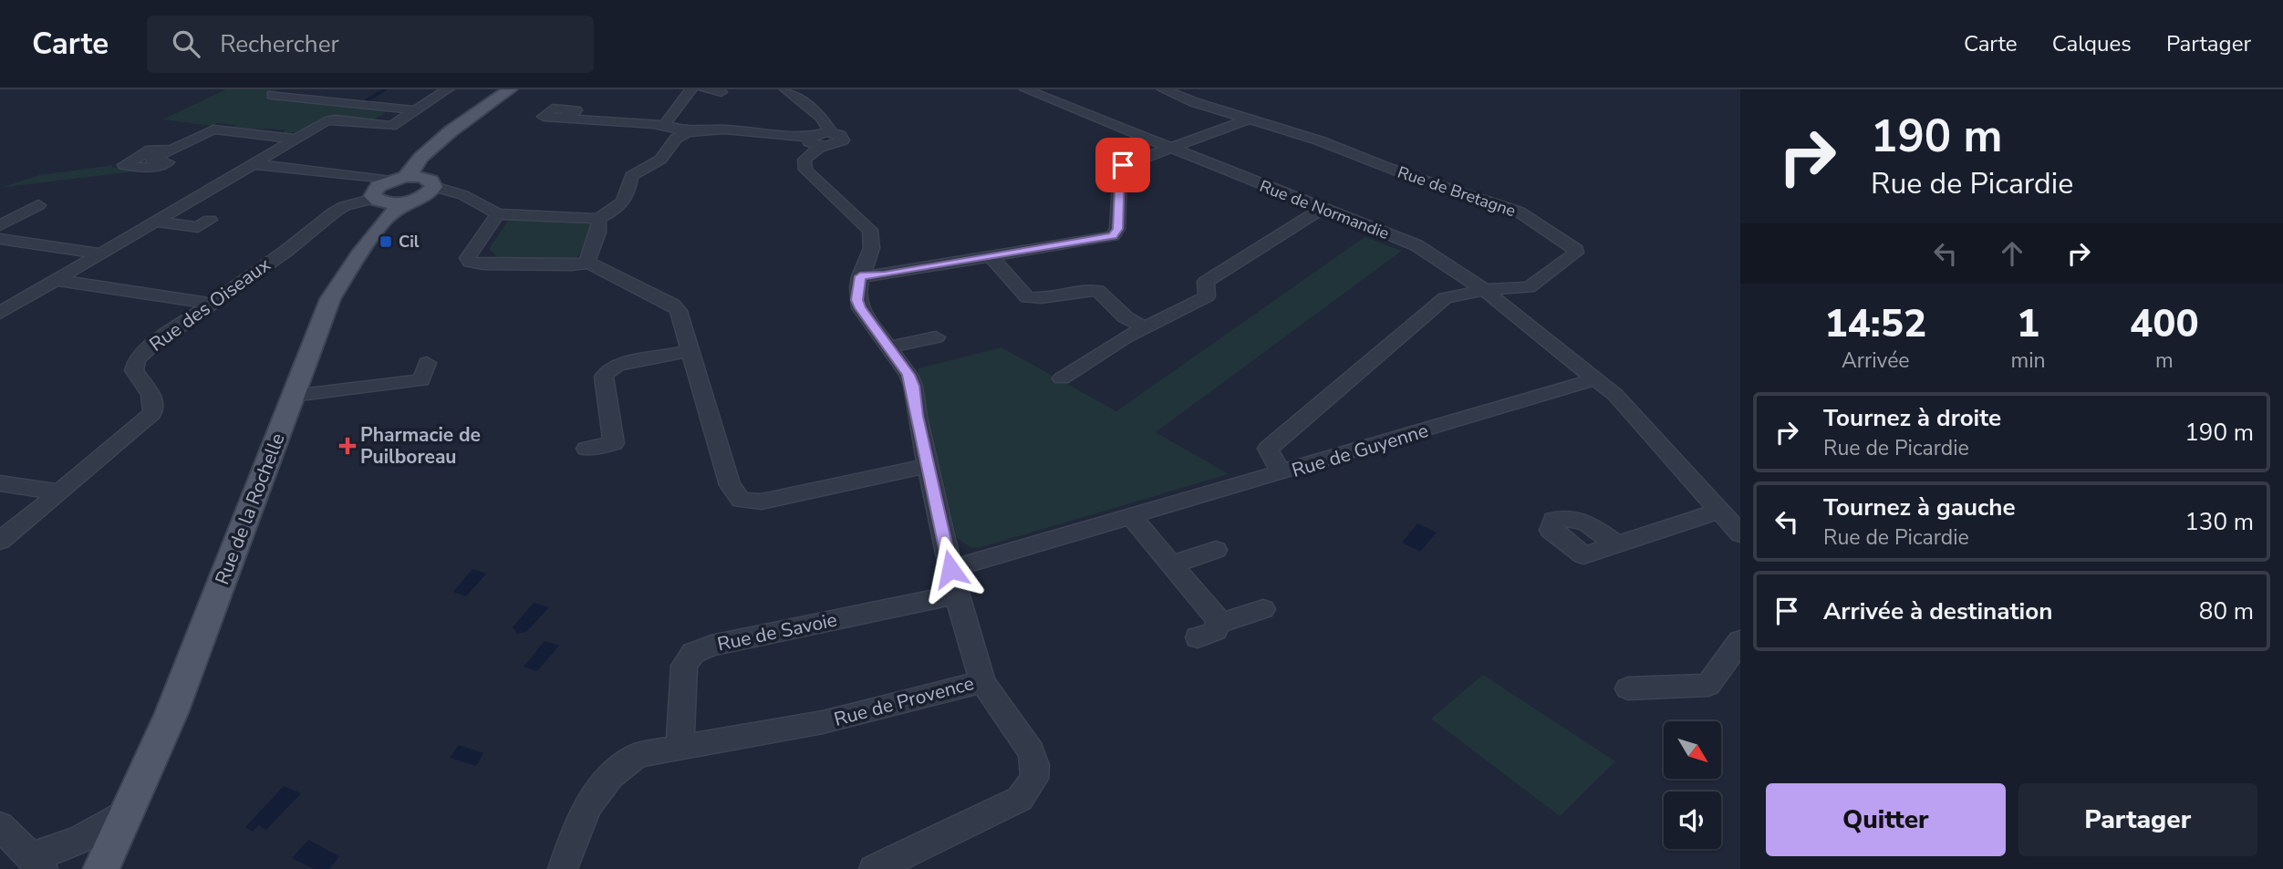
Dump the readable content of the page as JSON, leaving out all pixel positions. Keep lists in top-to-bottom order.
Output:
{
  "streets": {
    "main road": ["Rue de la Rochelle"],
    "street": [
      "Rue de Bretagne",
      "Rue de Normandie",
      "Rue des Oiseaux",
      "Rue de Guyenne",
      "Rue de Savoie",
      "Rue de Provence"
    ]
  },
  "crossings": [
    ["Rue de Bretagne", "Rue de Normandie"],
    ["Rue de Bretagne", "Rue de Guyenne"],
    ["Rue de Normandie", "Rue de Guyenne"],
    ["Rue des Oiseaux", "Rue de la Rochelle"],
    ["Rue de Guyenne", "Rue de Provence"],
    ["Rue de Savoie", "Rue de Provence"]
  ],
  "places": {
    "transit": ["Cil"],
    "health": ["Pharmacie de Puilboreau"]
  },
  "north": "bottom right",
  "page": {
    "header": "Carte",
    "search": "Rechercher",
    "nav": ["Carte", "Calques", "Partager"],
    "turn": ["190 m", "Rue de Picardie"],
    "eta": [
      "14:52",
      "Arrivée",
      "1",
      "min",
      "400",
      "m"
    ],
    "list": [
      {
        "name": "Tournez à droite",
        "note": "Rue de Picardie",
        "value": "190 m"
      },
      {
        "name": "Tournez à gauche",
        "note": "Rue de Picardie",
        "value": "130 m"
      },
      {
        "name": "Arrivée à destination",
        "value": "80 m"
      }
    ],
    "buttons": ["Quitter", "Partager"]
  }
}
